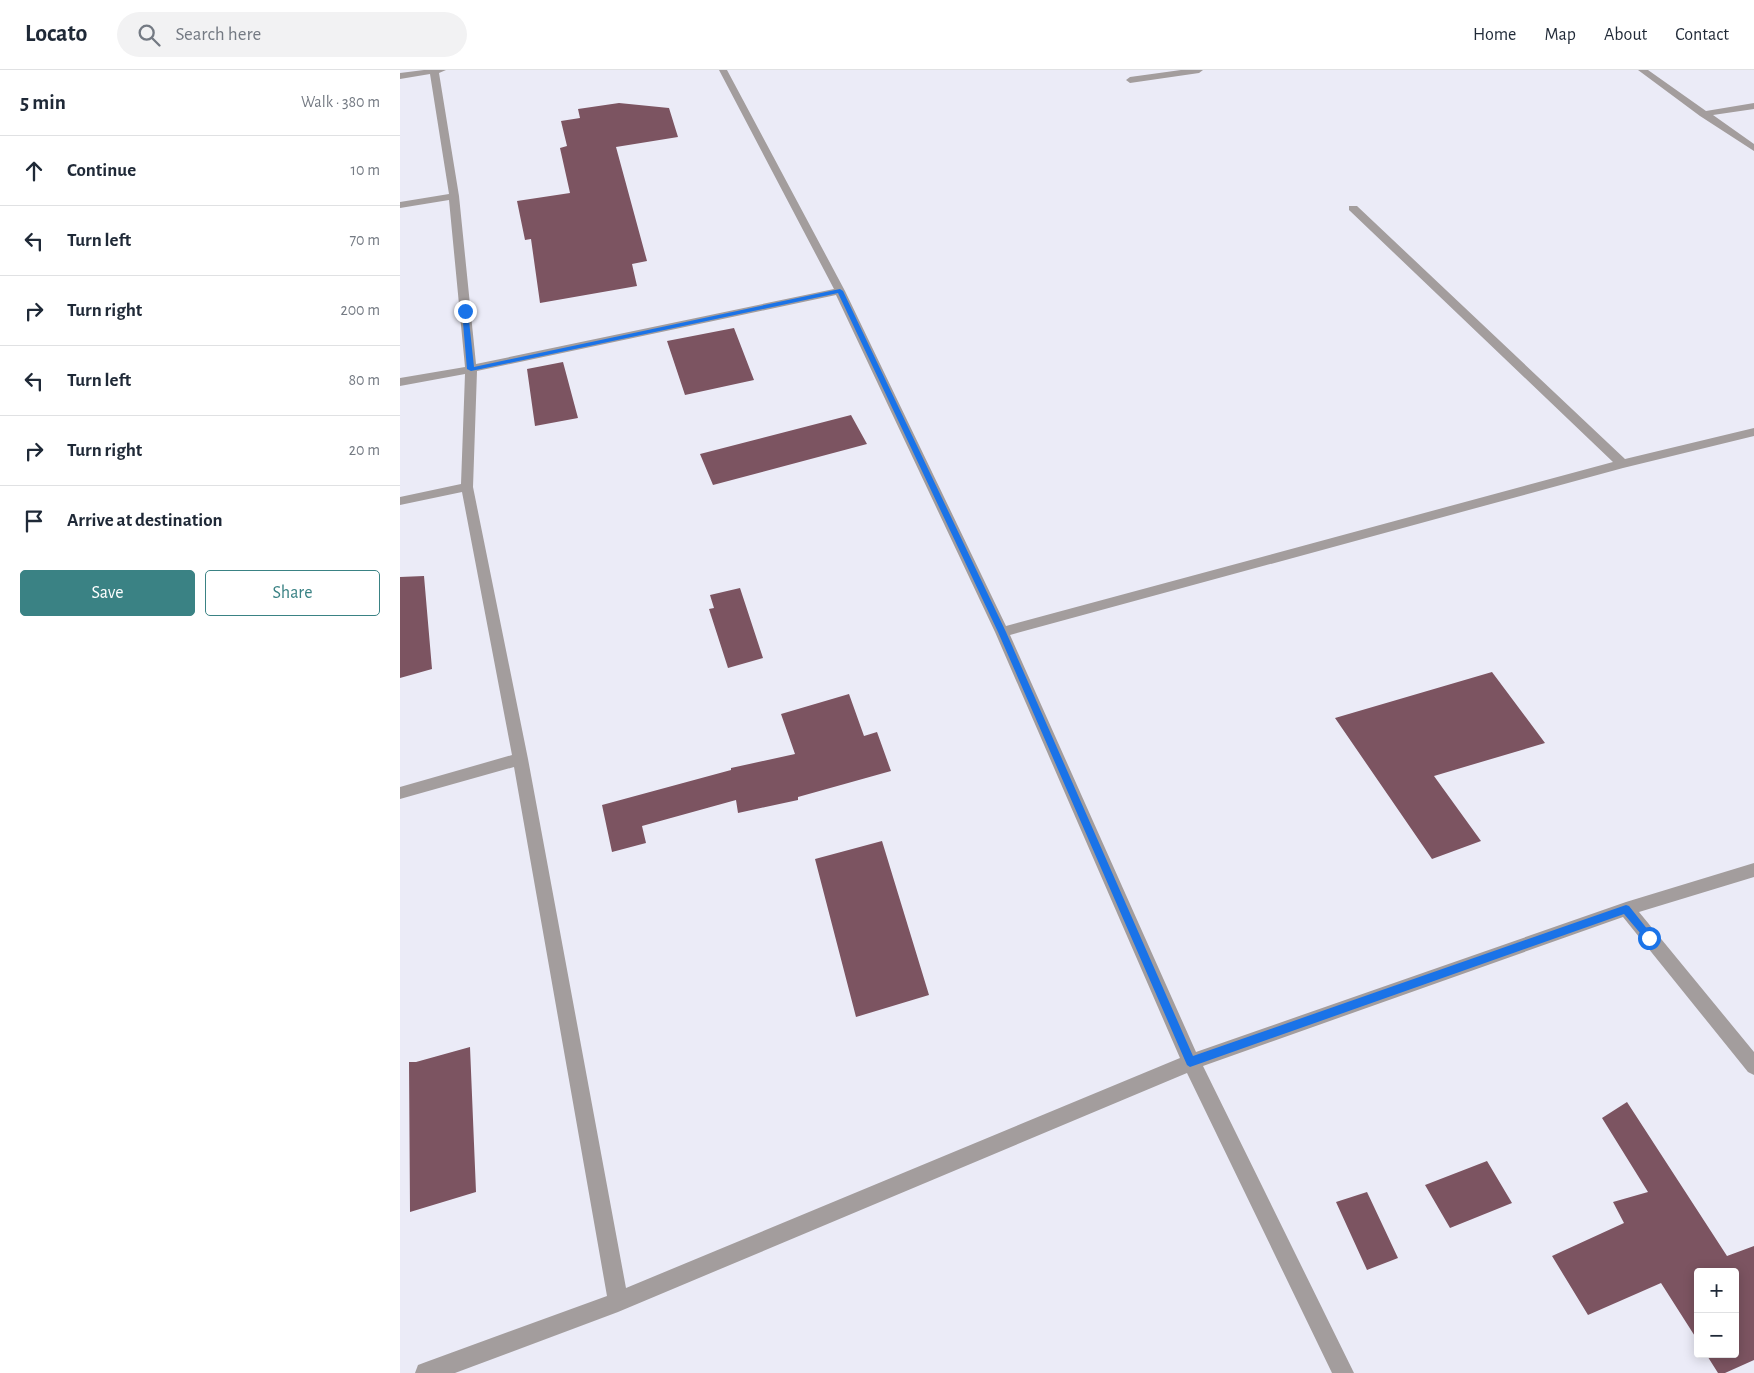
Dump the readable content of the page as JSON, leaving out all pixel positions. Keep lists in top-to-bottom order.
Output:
{
  "page": {
    "header": "Locato",
    "search": "Search here",
    "nav": [
      "Home",
      "Map",
      "About",
      "Contact"
    ],
    "heading": ["5 min", "Walk · 380 m"],
    "list": [
      ["Continue", "10 m"],
      ["Turn left", "70 m"],
      ["Turn right", "200 m"],
      ["Turn left", "80 m"],
      ["Turn right", "20 m"],
      "Arrive at destination"
    ],
    "buttons": ["Save", "Share"],
    "map_buttons": ["+", "−"]
  }
}
